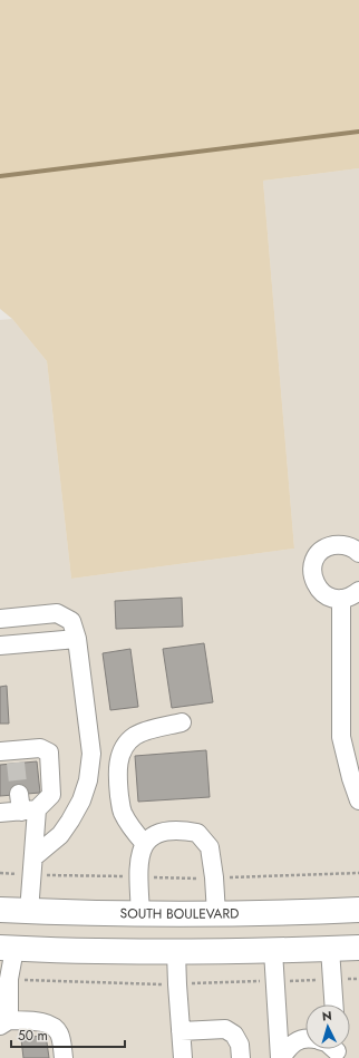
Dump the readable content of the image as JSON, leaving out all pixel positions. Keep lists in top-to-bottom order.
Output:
{
  "streets": {
    "highway": ["SOUTH BOULEVARD"]
  },
  "scale_bar": "50 m",
  "north": "top"
}
